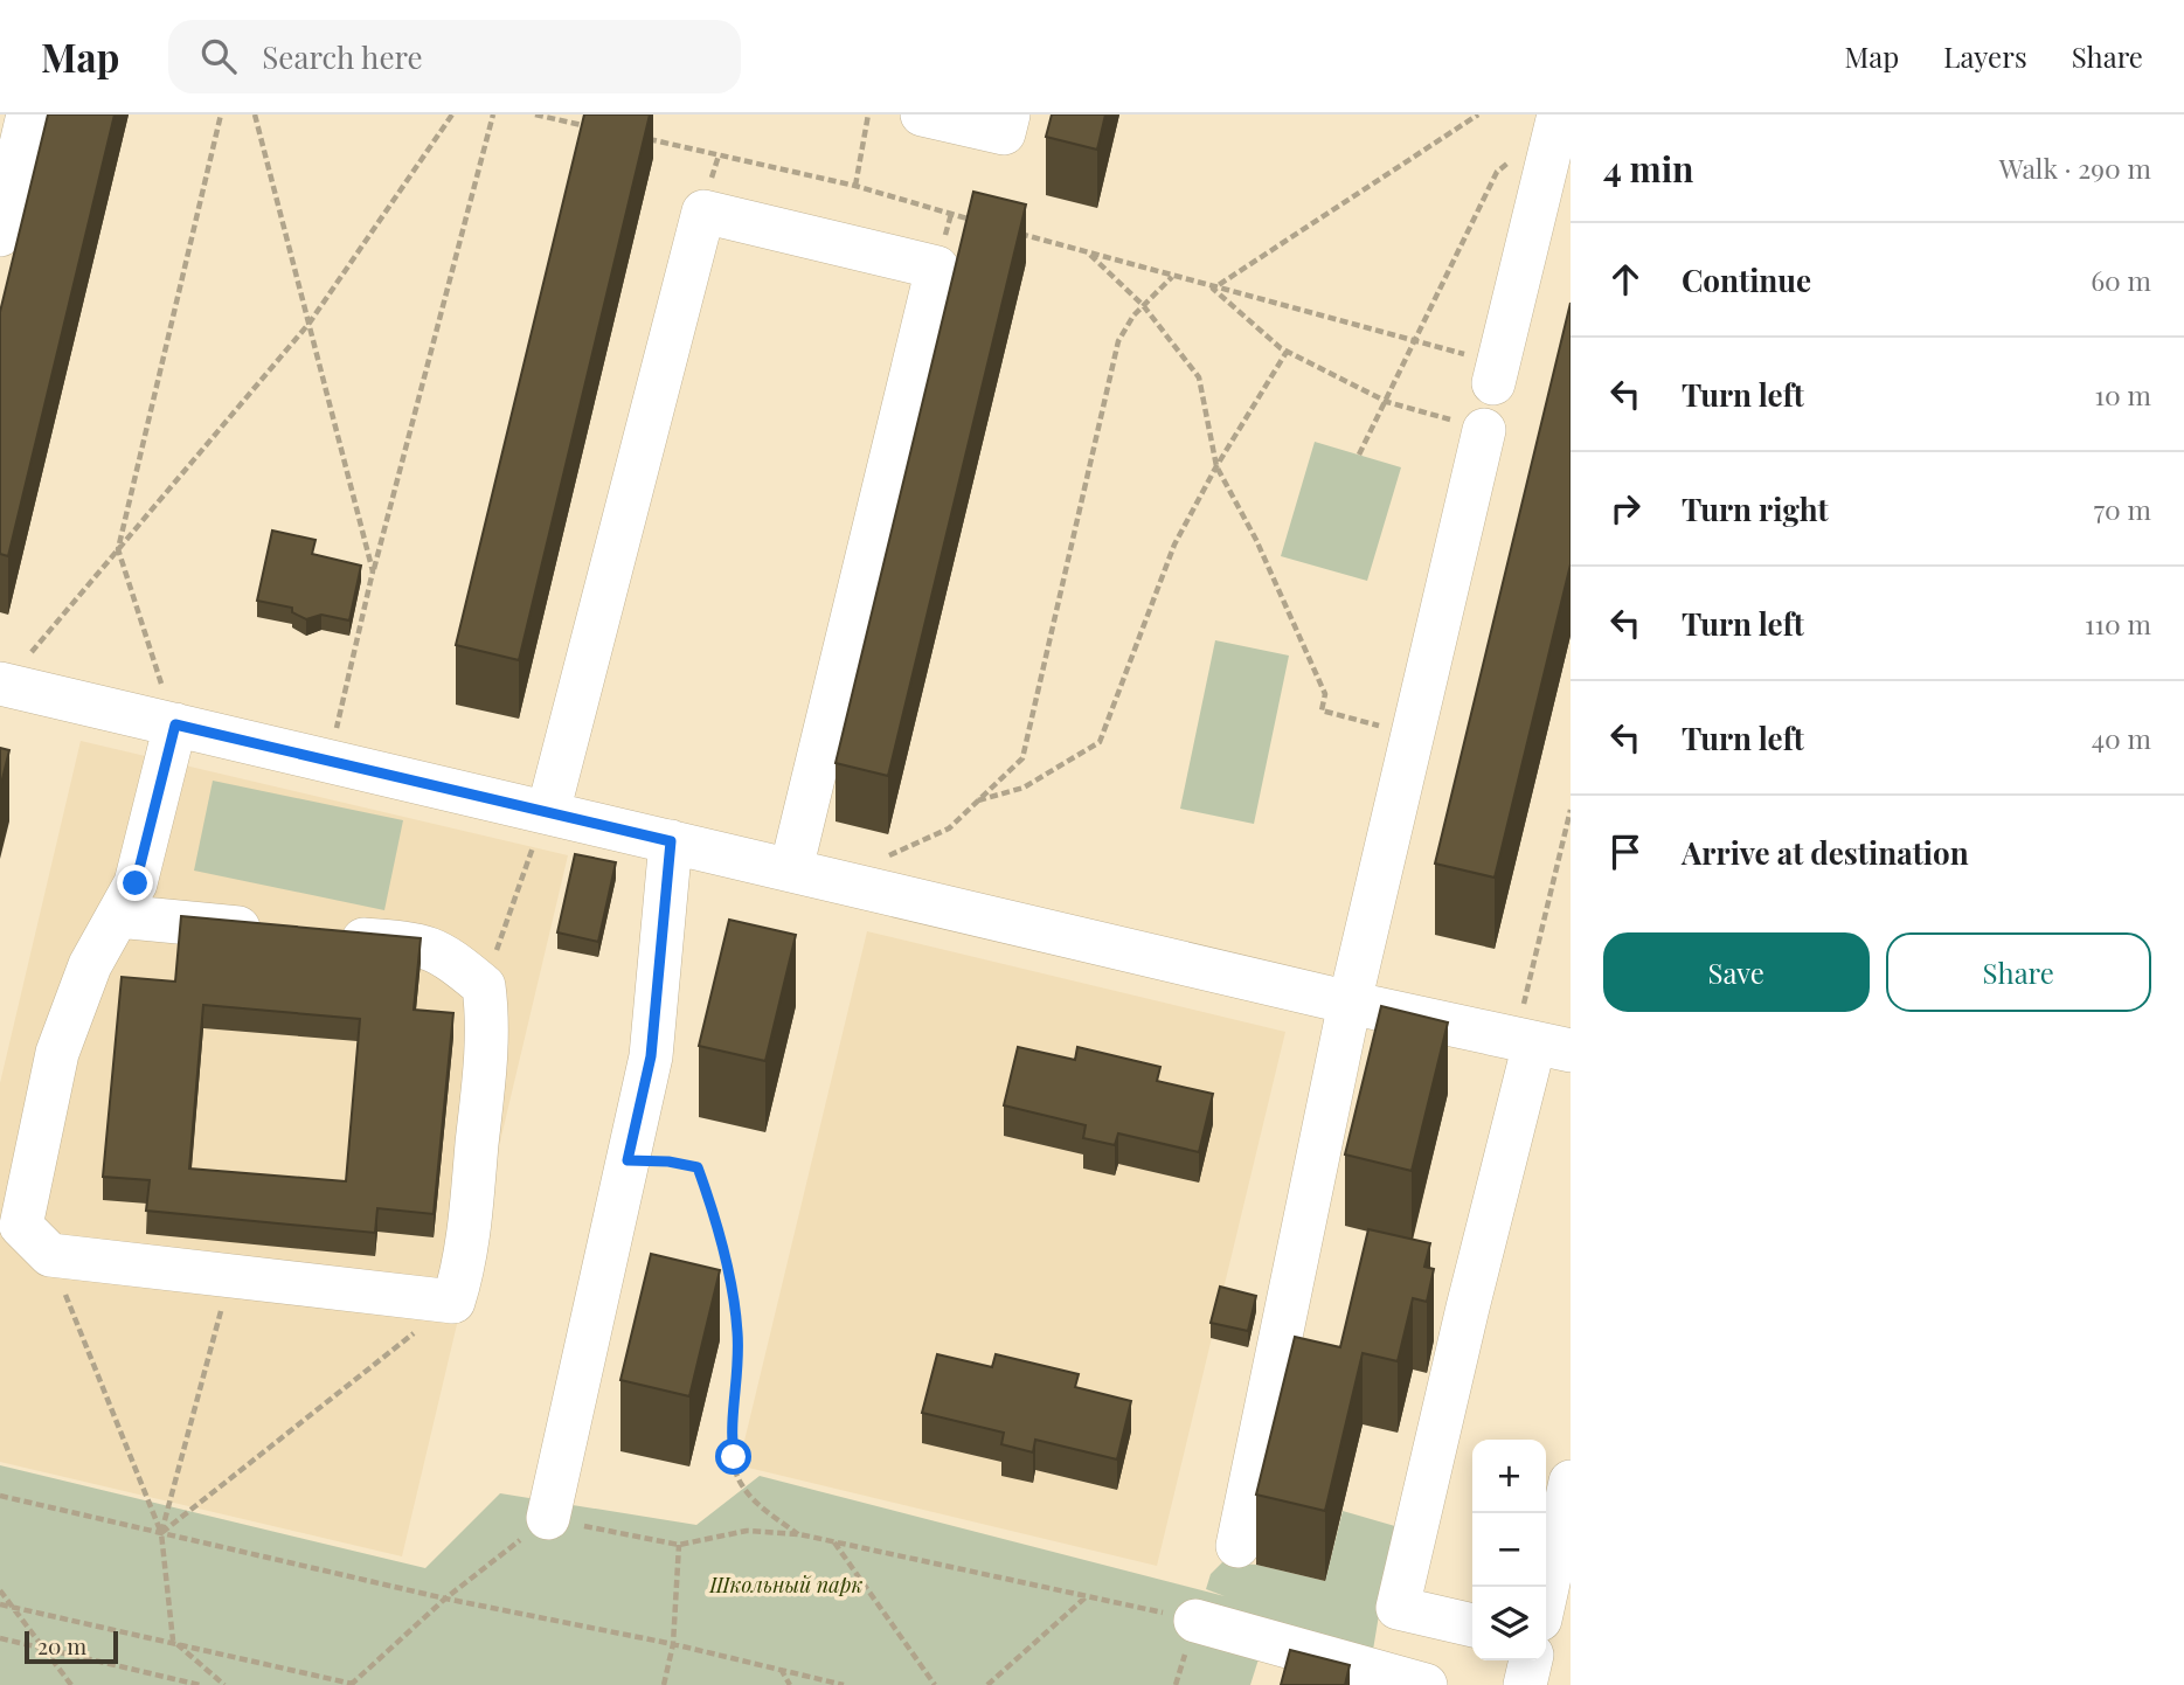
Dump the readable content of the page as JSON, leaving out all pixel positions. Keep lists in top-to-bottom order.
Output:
{
  "parks": ["Школьный парк"],
  "scale_bar": "20 m",
  "page": {
    "header": "Map",
    "search": "Search here",
    "nav": ["Map", "Layers", "Share"],
    "heading": ["4 min", "Walk · 290 m"],
    "list": [
      ["Continue", "60 m"],
      ["Turn left", "10 m"],
      ["Turn right", "70 m"],
      ["Turn left", "110 m"],
      ["Turn left", "40 m"],
      "Arrive at destination"
    ],
    "buttons": ["Save", "Share"],
    "map_buttons": ["+", "−"],
    "scale": "20 m"
  }
}
